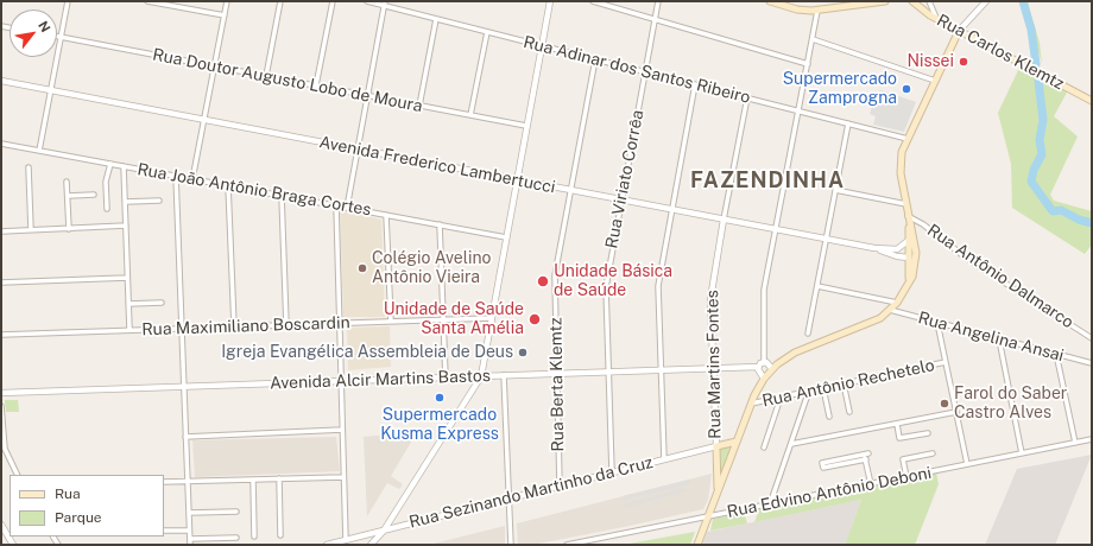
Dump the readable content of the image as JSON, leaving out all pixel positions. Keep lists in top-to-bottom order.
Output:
{
  "streets": {
    "main road": ["Rua Carlos Klemtz", "Rua Martins Fontes", "Rua Sezinando Martinho da Cruz"],
    "street": [
      "Rua Adinar dos Santos Ribeiro",
      "Rua Doutor Augusto Lobo de Moura",
      "Avenida Frederico Lambertucci",
      "Rua Viriato Corrêa",
      "Rua João Antônio Braga Cortes",
      "Rua Antônio Dalmarco",
      "Rua Maximiliano Boscardin",
      "Rua Angelina Ansai",
      "Avenida Alcir Martins Bastos",
      "Rua Antônio Rechetelo",
      "Rua Berta Klemtz",
      "Rua Edvino Antônio Deboni"
    ]
  },
  "crossings": [
    ["Rua Adinar dos Santos Ribeiro", "Rua Viriato Corrêa"],
    ["Rua Adinar dos Santos Ribeiro", "Rua Martins Fontes"],
    ["Rua Adinar dos Santos Ribeiro", "Rua Berta Klemtz"],
    ["Avenida Frederico Lambertucci", "Rua Viriato Corrêa"],
    ["Avenida Frederico Lambertucci", "Rua Martins Fontes"],
    ["Avenida Frederico Lambertucci", "Rua Berta Klemtz"],
    ["Rua Viriato Corrêa", "Avenida Alcir Martins Bastos"],
    ["Rua Viriato Corrêa", "Rua Sezinando Martinho da Cruz"],
    ["Rua Martins Fontes", "Avenida Alcir Martins Bastos"],
    ["Rua Martins Fontes", "Rua Sezinando Martinho da Cruz"],
    ["Avenida Alcir Martins Bastos", "Rua Berta Klemtz"],
    ["Rua Berta Klemtz", "Rua Sezinando Martinho da Cruz"]
  ],
  "districts": ["FAZENDINHA"],
  "places": [
    "Nissei",
    "Supermercado Zamprogna",
    "Colégio Avelino Antônio Vieira",
    "Unidade Básica de Saúde",
    "Unidade de Saúde Santa Amélia",
    "Igreja Evangélica Assembleia de Deus",
    "Supermercado Kusma Express",
    "Farol do Saber Castro Alves"
  ],
  "legend": ["Rua", "Parque"],
  "north": "top right"
}
